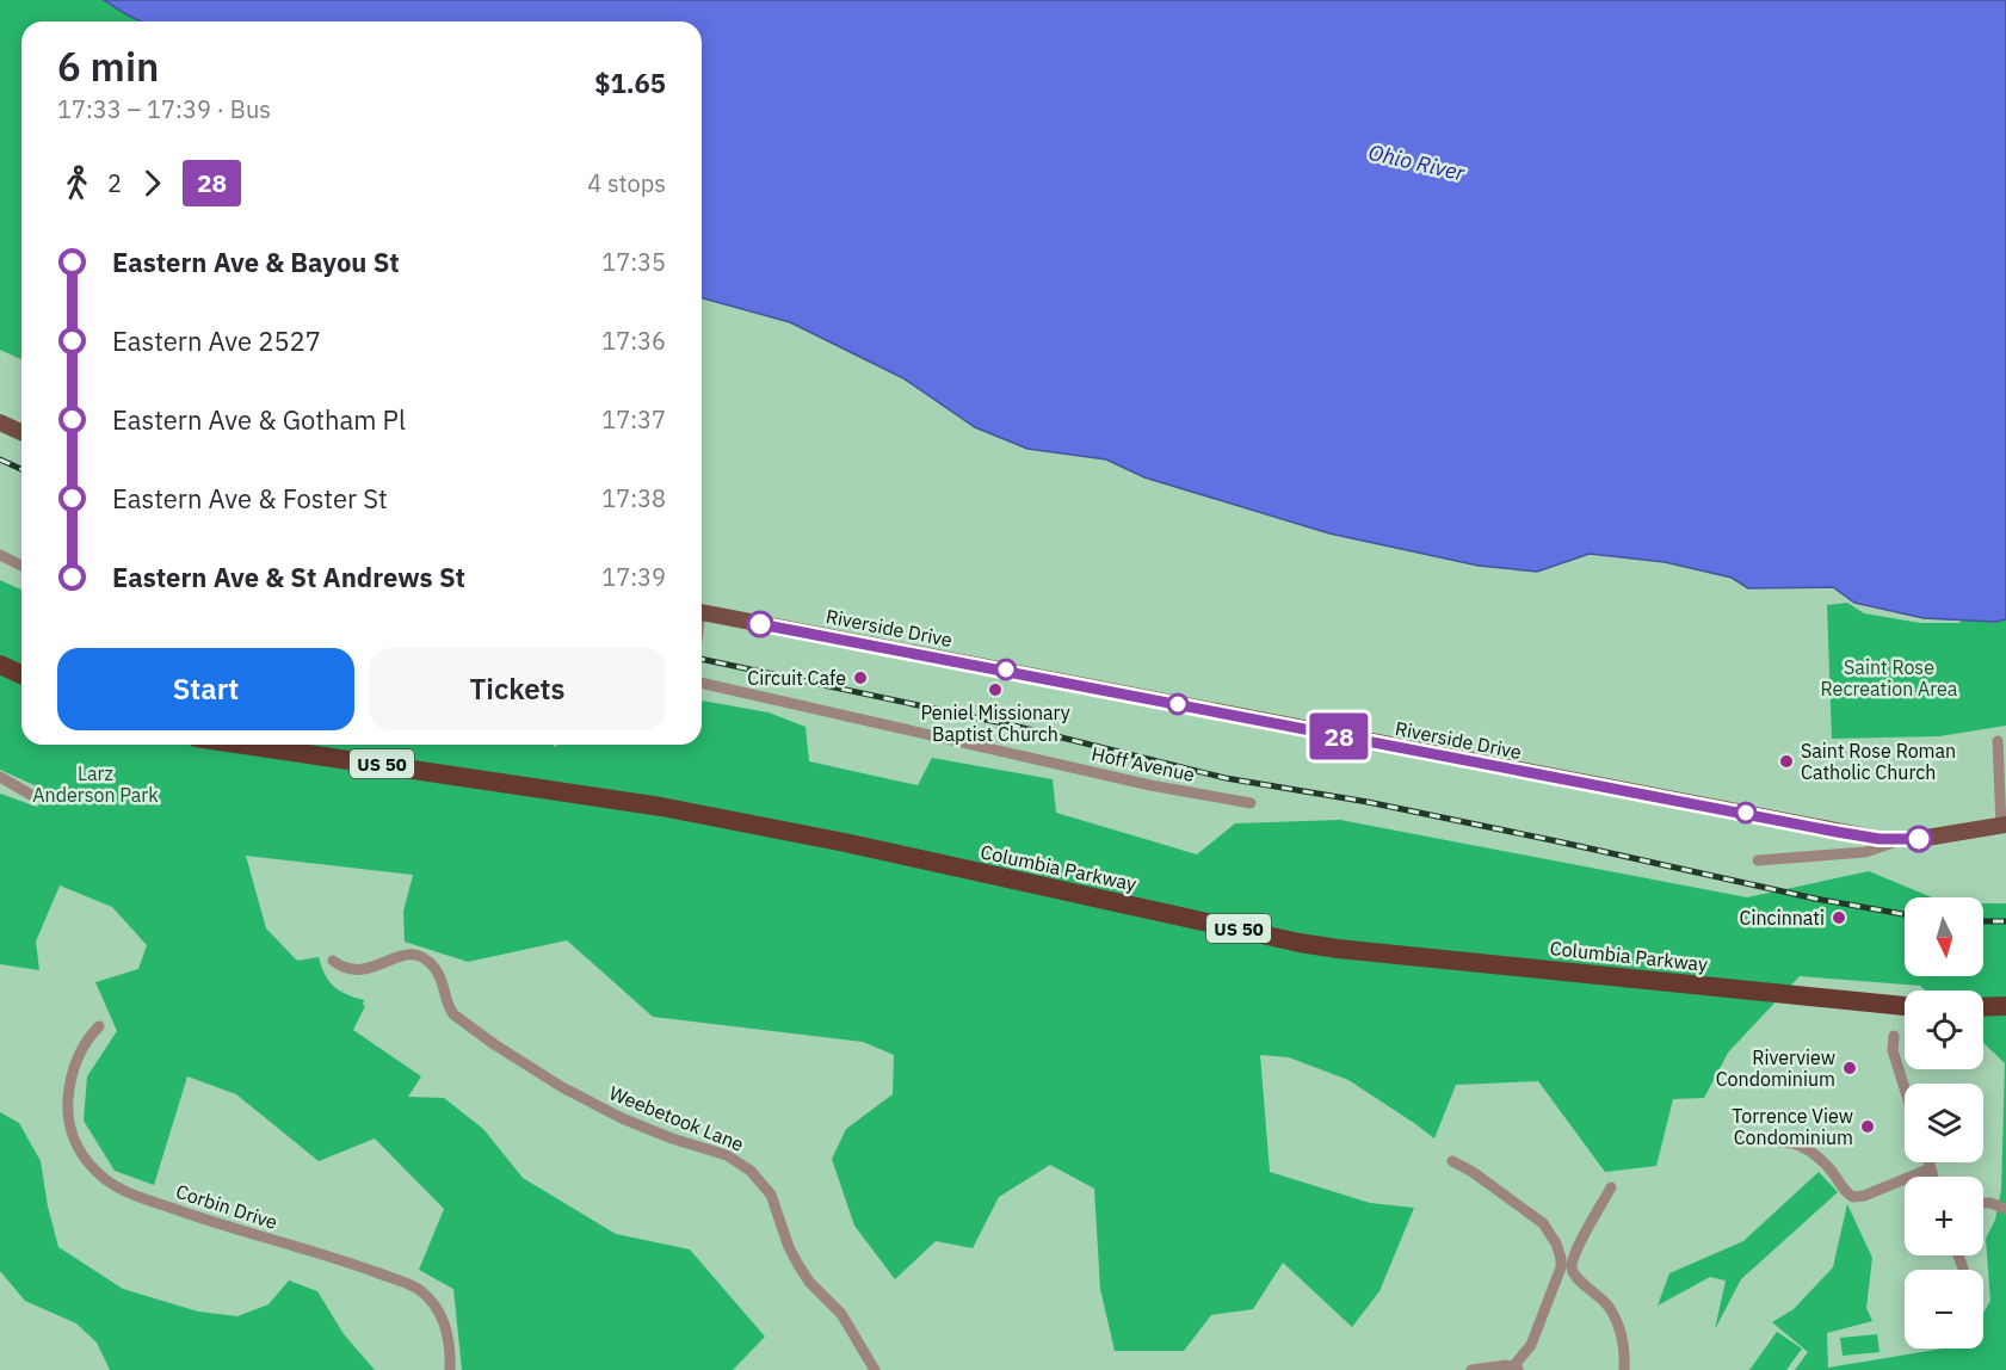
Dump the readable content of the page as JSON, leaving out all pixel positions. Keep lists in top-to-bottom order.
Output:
{
  "streets": {
    "highway": ["US 50", "Columbia Parkway"],
    "main road": ["Riverside Drive"],
    "street": ["Hoff Avenue", "Weebetook Lane", "Corbin Drive"]
  },
  "water": ["Ohio River"],
  "parks": ["Saint Rose Recreation Area", "Larz Anderson Park"],
  "places": [
    "Circuit Cafe",
    "Peniel Missionary Baptist Church",
    "Saint Rose Roman Catholic Church",
    "Cincinnati",
    "Riverview Condominium",
    "Torrence View Condominium"
  ],
  "lines": ["bus line 28"],
  "north": "bottom",
  "page": {
    "on_map": "28",
    "heading": ["6 min", "17:33 – 17:39 · Bus", "$1.65"],
    "legs": ["2", "28", "4 stops"],
    "list": [
      {
        "name": "Eastern Ave & Bayou St",
        "value": "17:35"
      },
      {
        "name": "Eastern Ave 2527",
        "value": "17:36"
      },
      {
        "name": "Eastern Ave & Gotham Pl",
        "value": "17:37"
      },
      {
        "name": "Eastern Ave & Foster St",
        "value": "17:38"
      },
      {
        "name": "Eastern Ave & St Andrews St",
        "value": "17:39"
      }
    ],
    "buttons": ["Start", "Tickets"],
    "map_buttons": ["+", "−"]
  }
}
